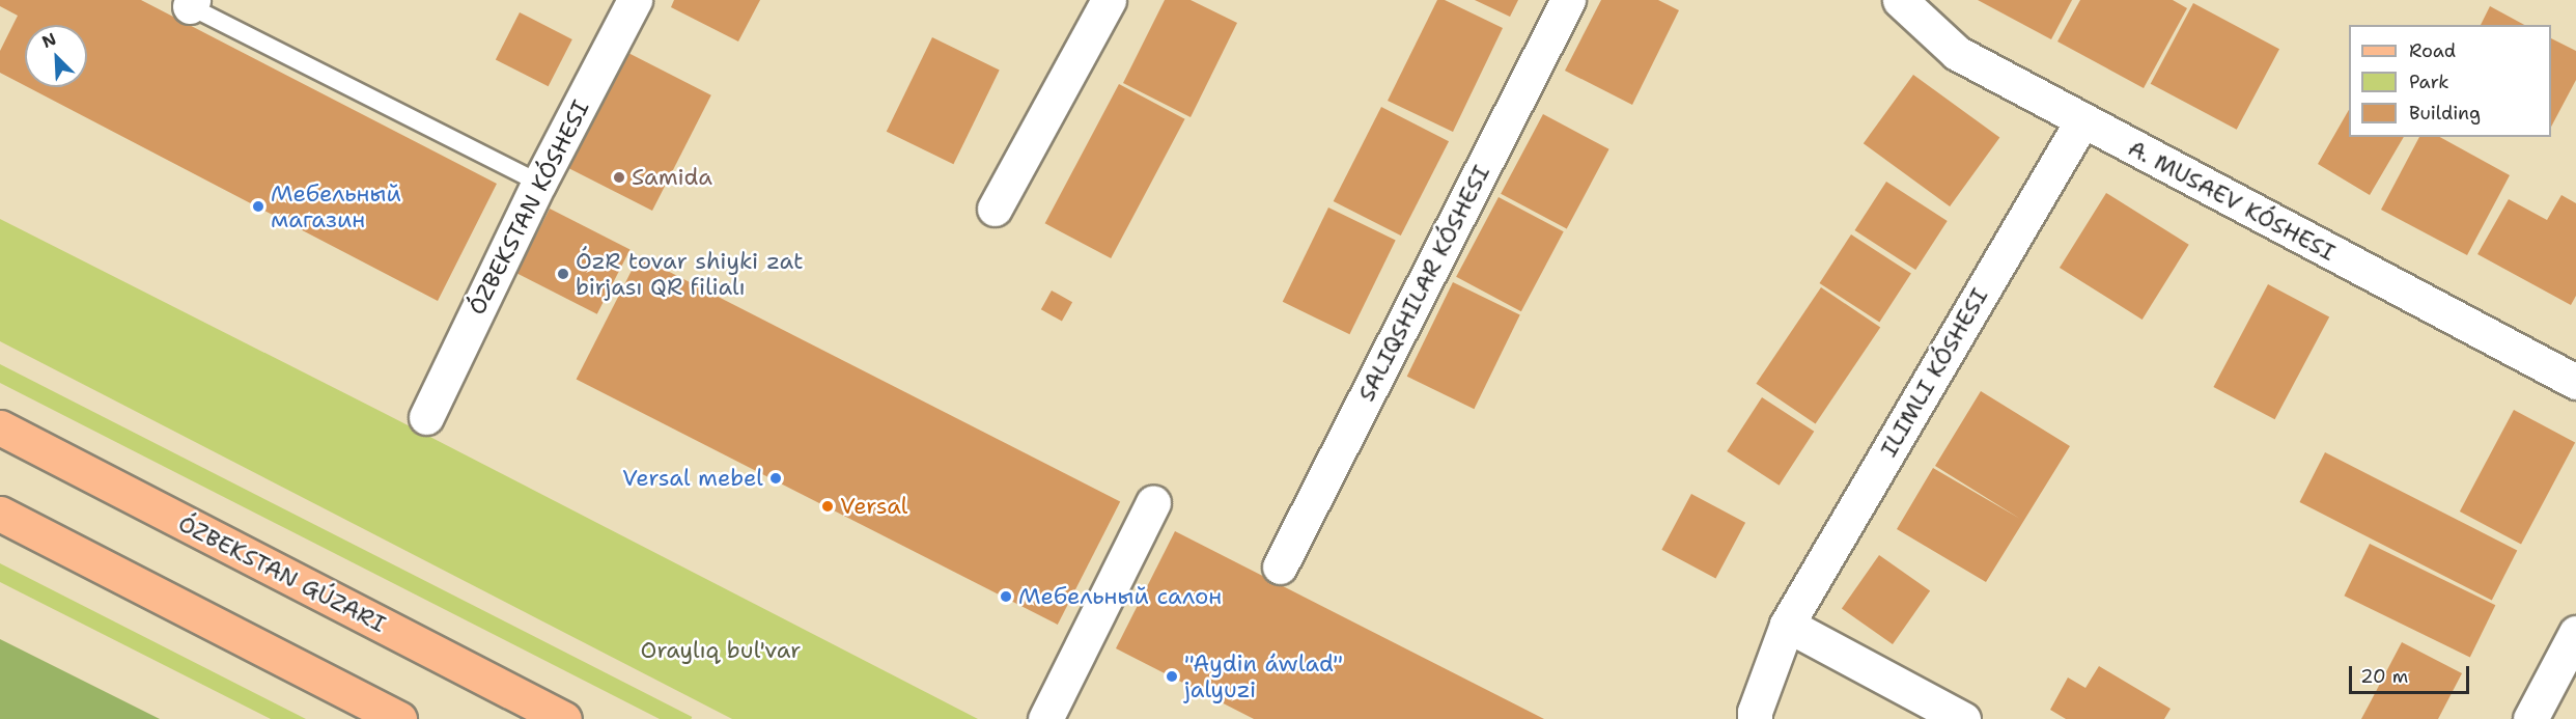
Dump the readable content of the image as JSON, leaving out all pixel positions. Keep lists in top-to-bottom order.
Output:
{
  "streets": {
    "street": ["A. MUSAEV KÓSHESI", "ÓZBEKSTAN KÓSHESI", "ILIMLI KÓSHESI"]
  },
  "crossings": [
    ["A. MUSAEV KÓSHESI", "ILIMLI KÓSHESI"]
  ],
  "parks": ["Oraylıq bul'var"],
  "places": [
    "Samida",
    "Мебельный магазин",
    "ÓzR tovar shiyki zat birjası QR filialı",
    "Versal mebel",
    "Versal",
    "Мебельный салон",
    "\"Aydin áwlad\" jalyuzi"
  ],
  "legend": ["Road", "Park", "Building"],
  "scale_bar": "20 m",
  "north": "top left"
}
